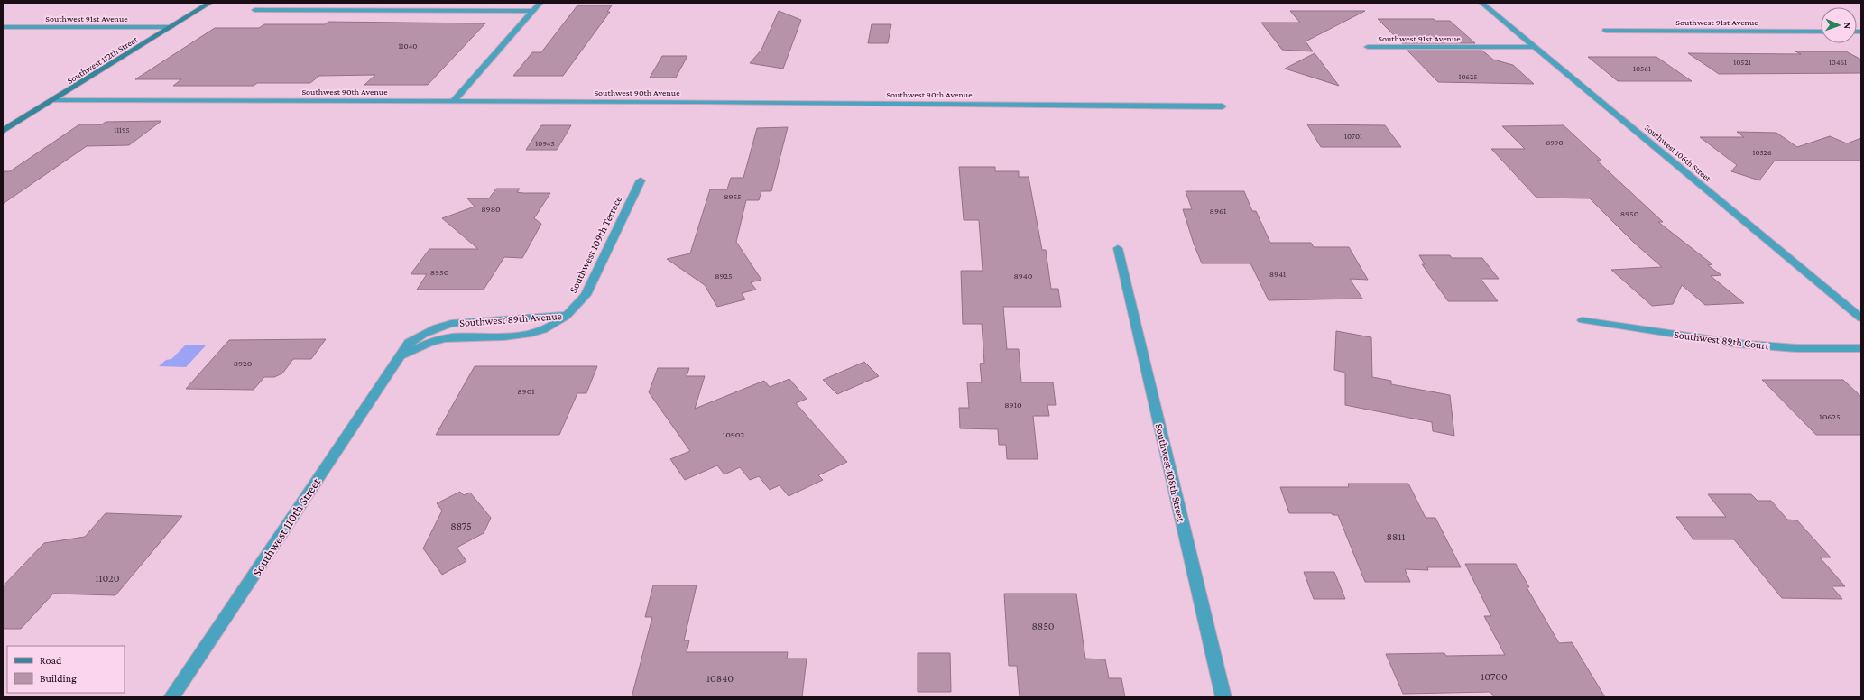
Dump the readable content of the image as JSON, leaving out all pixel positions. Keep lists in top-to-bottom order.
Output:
{
  "streets": {
    "main road": ["Southwest 112th Street"],
    "street": [
      "Southwest 91st Avenue",
      "Southwest 90th Avenue",
      "Southwest 106th Street",
      "Southwest 109th Terrace",
      "Southwest 89th Avenue",
      "Southwest 89th Court",
      "Southwest 108th Street",
      "Southwest 110th Street"
    ]
  },
  "crossings": [
    ["Southwest 91st Avenue", "Southwest 112th Street"],
    ["Southwest 91st Avenue", "Southwest 106th Street"],
    ["Southwest 112th Street", "Southwest 90th Avenue"],
    ["Southwest 109th Terrace", "Southwest 89th Avenue"],
    ["Southwest 89th Avenue", "Southwest 110th Street"]
  ],
  "house_numbers": [
    "11040",
    "10521",
    "10461",
    "10561",
    "10625",
    "11195",
    "10701",
    "8990",
    "10945",
    "10526",
    "8955",
    "8980",
    "8961",
    "8950",
    "8950",
    "8941",
    "8925",
    "8940",
    "8920",
    "8901",
    "8910",
    "10625",
    "10902",
    "8875",
    "8811",
    "11020",
    "8850",
    "10700",
    "10840"
  ],
  "legend": ["Road", "Building"],
  "north": "right"
}
